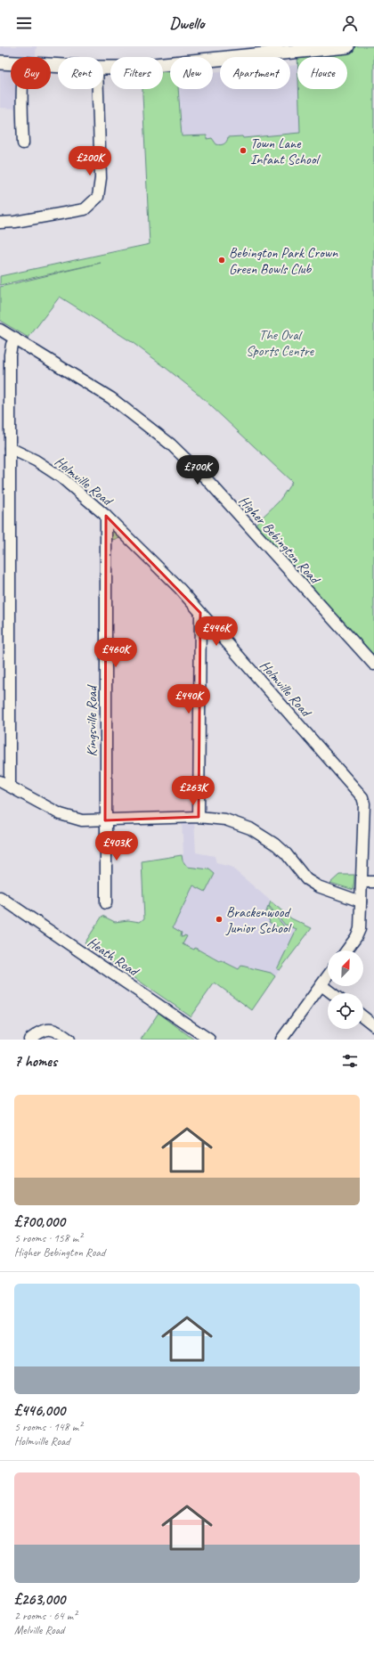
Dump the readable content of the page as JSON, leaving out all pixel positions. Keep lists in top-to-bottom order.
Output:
{
  "streets": {
    "street": [
      "Holmville Road",
      "Higher Bebington Road",
      "Kingsville Road",
      "Heath Road"
    ]
  },
  "crossings": [
    ["Holmville Road", "Kingsville Road"]
  ],
  "parks": ["The Oval Sports Centre"],
  "places": ["Town Lane Infant School", "Bebington Park Crown Green Bowls Club", "Brackenwood Junior School"],
  "north": "top right",
  "page": {
    "header": "Dwello",
    "chip": [
      "Buy",
      "Rent",
      "Filters",
      "New",
      "Apartment",
      "House"
    ],
    "price": [
      "£200K",
      "£700K",
      "£446K",
      "£460K",
      "£440K",
      "£263K",
      "£403K"
    ],
    "heading": "7 homes",
    "list": [
      {
        "name": "£700,000",
        "note": "5 rooms · 158 m² · Higher Bebington Road"
      },
      {
        "name": "£446,000",
        "note": "5 rooms · 148 m² · Holmville Road"
      },
      {
        "name": "£263,000",
        "note": "2 rooms · 64 m² · Melville Road"
      }
    ]
  }
}
